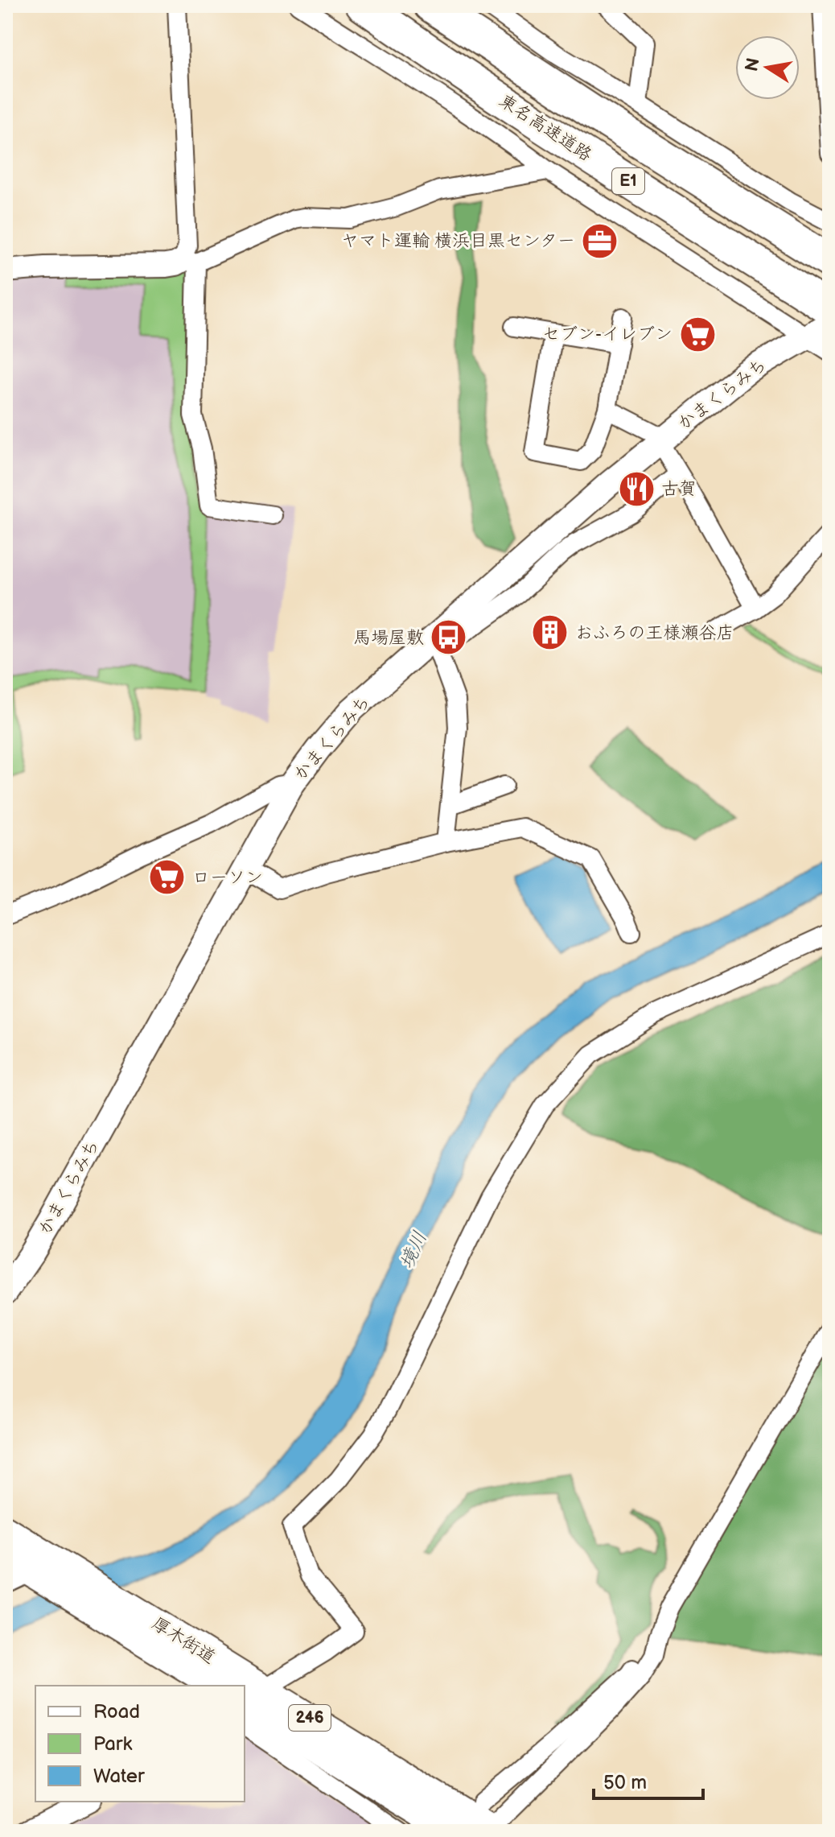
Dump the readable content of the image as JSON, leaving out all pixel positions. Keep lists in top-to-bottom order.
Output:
{
  "streets": {
    "highway": [
      "東名高速道路",
      "E1",
      "厚木街道",
      "246"
    ],
    "main road": ["かまくらみち"]
  },
  "crossings": [
    ["東名高速道路", "かまくらみち"]
  ],
  "water": ["境川"],
  "places": {
    "office": ["ヤマト運輸 横浜目黒センター"],
    "supermarket": ["セブン-イレブン", "ローソン"],
    "restaurant": ["古賀"],
    "building": ["おふろの王様瀬谷店"],
    "bus stop": ["馬場屋敷"]
  },
  "legend": ["Road", "Park", "Water"],
  "scale_bar": "50 m",
  "north": "left"
}
